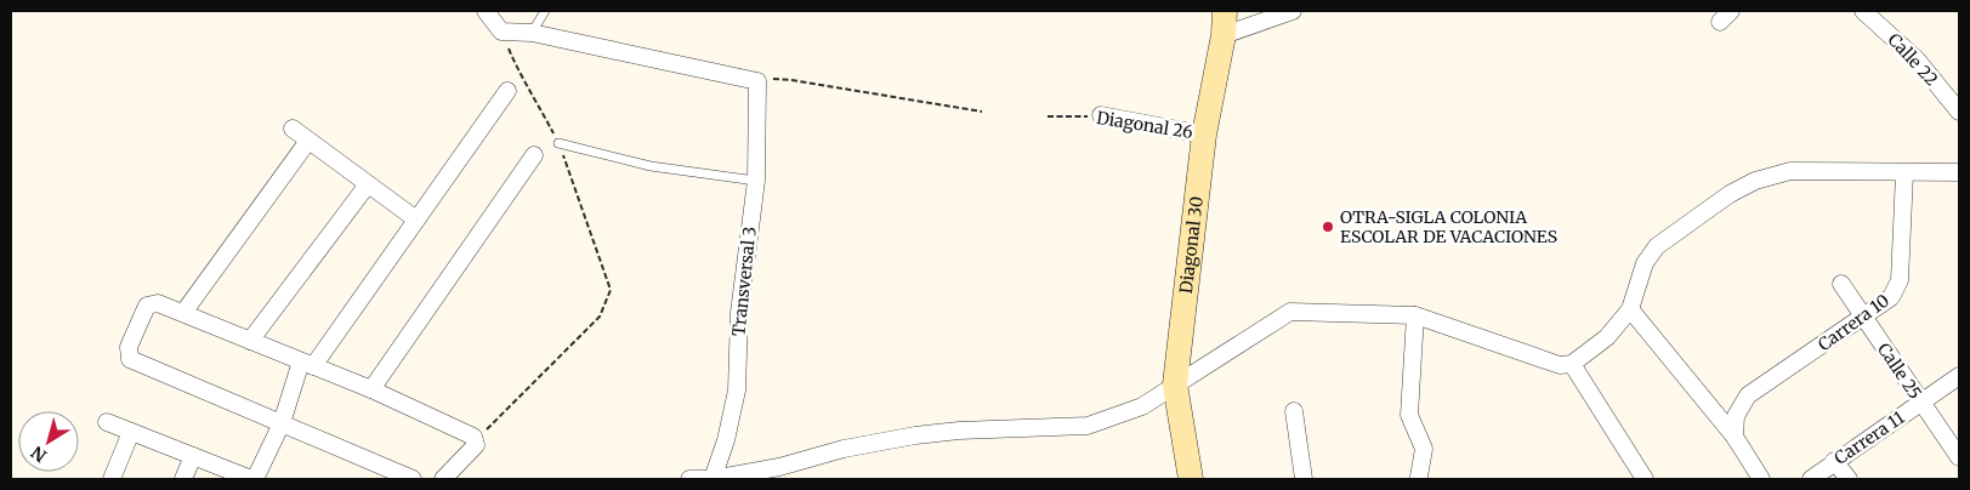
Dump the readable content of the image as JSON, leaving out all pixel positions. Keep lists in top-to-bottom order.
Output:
{
  "streets": {
    "street": [
      "Calle 22",
      "Diagonal 26",
      "Diagonal 30",
      "Transversal 3",
      "Carrera 10",
      "Calle 25",
      "Carrera 11"
    ]
  },
  "crossings": [
    ["Diagonal 26", "Diagonal 30"],
    ["Carrera 10", "Calle 25"],
    ["Calle 25", "Carrera 11"]
  ],
  "places": ["OTRA-SIGLA COLONIA ESCOLAR DE VACACIONES"],
  "north": "bottom left"
}
